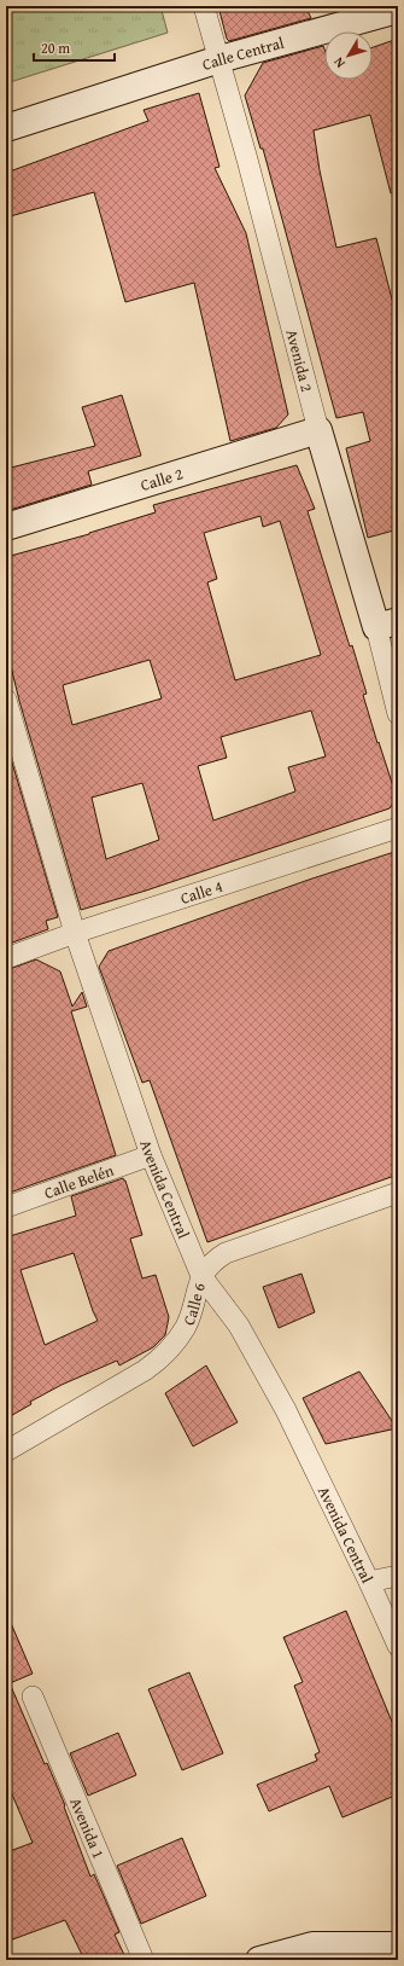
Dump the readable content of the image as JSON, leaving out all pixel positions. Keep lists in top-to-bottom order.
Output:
{
  "streets": {
    "main road": ["Calle Central", "Avenida 2", "Calle 2"],
    "street": [
      "Calle 4",
      "Calle Belén",
      "Avenida Central",
      "Calle 6",
      "Avenida 1"
    ]
  },
  "crossings": [
    ["Calle Central", "Avenida 2"],
    ["Avenida 2", "Calle 2"],
    ["Calle 4", "Avenida Central"],
    ["Calle Belén", "Avenida Central"],
    ["Avenida Central", "Calle 6"]
  ],
  "scale_bar": "20 m",
  "north": "bottom left"
}
